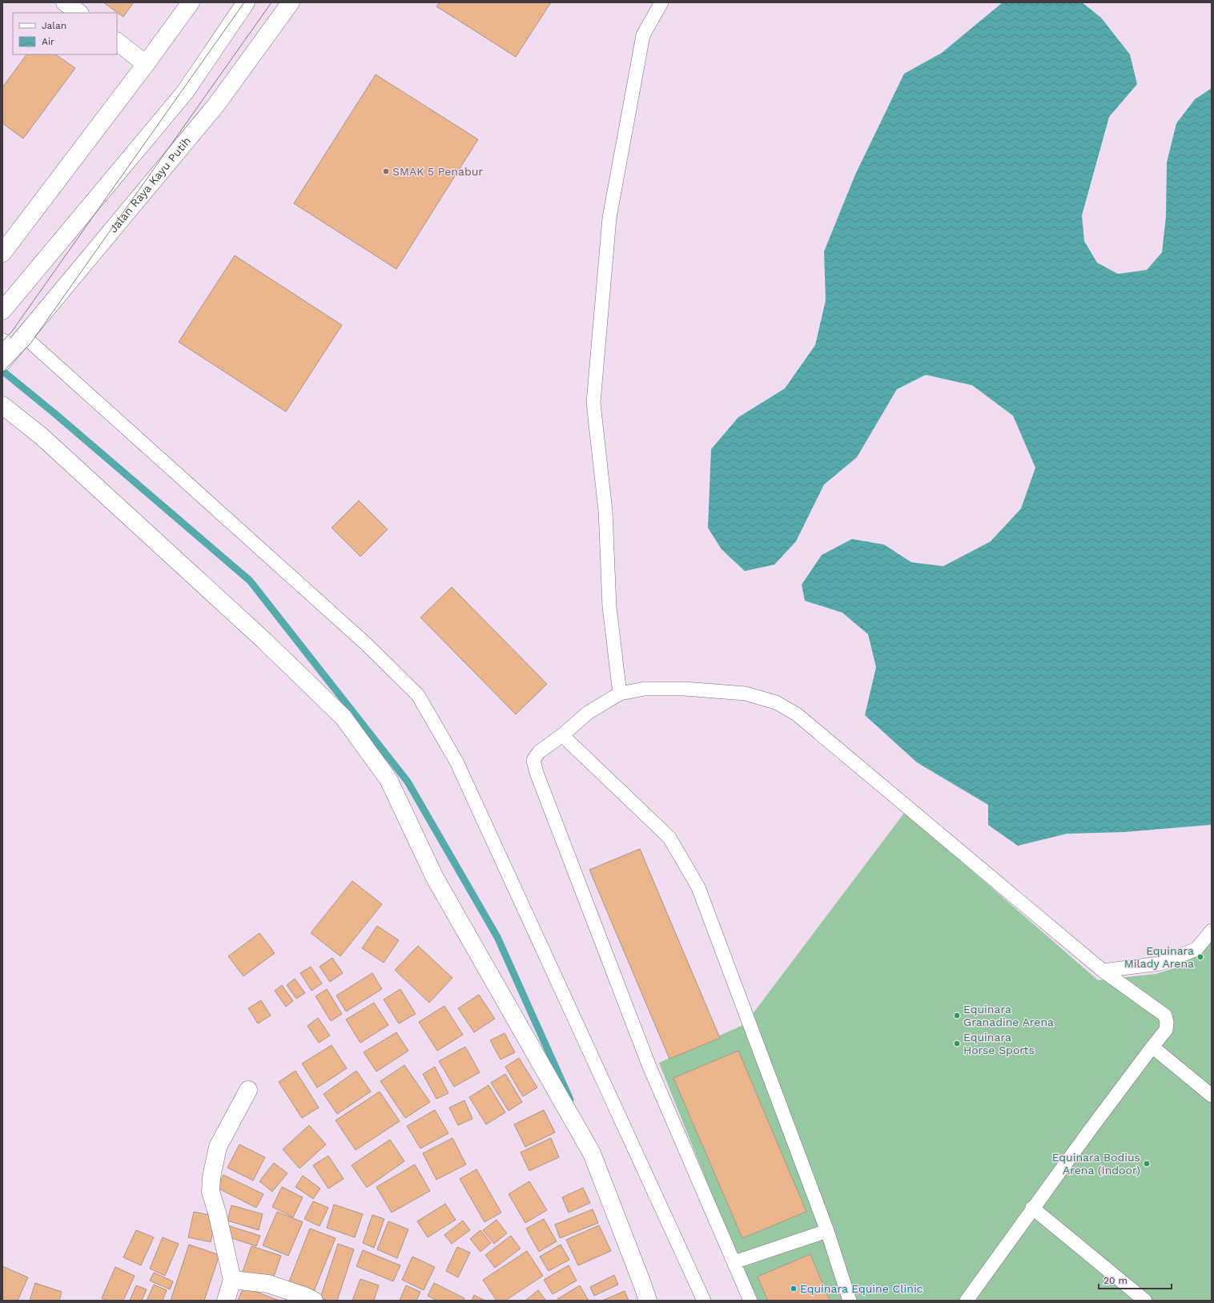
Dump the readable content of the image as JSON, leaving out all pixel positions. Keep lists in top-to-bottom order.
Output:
{
  "streets": {
    "street": ["Jalan Raya Kayu Putih"]
  },
  "places": [
    "SMAK 5 Penabur",
    "Equinara Milady Arena",
    "Equinara Granadine Arena",
    "Equinara Horse Sports",
    "Equinara Bodius Arena (Indoor)",
    "Equinara Equine Clinic"
  ],
  "legend": ["Jalan", "Air"],
  "scale_bar": "20 m"
}
